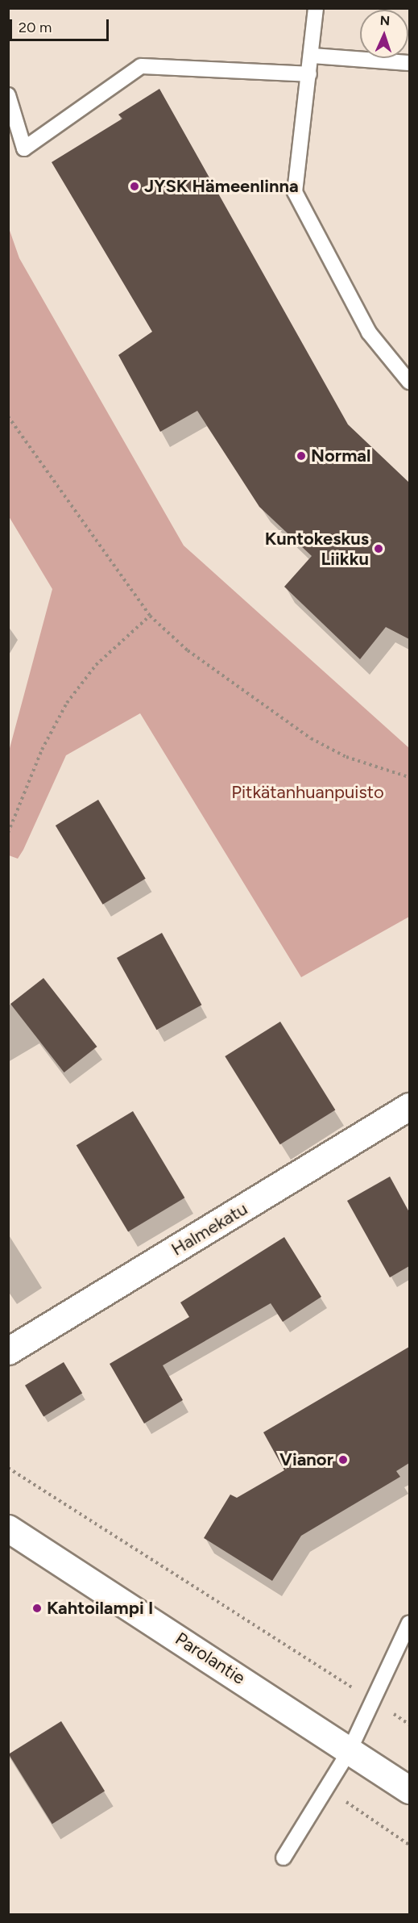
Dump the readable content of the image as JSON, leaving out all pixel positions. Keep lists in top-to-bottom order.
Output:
{
  "streets": {
    "main road": ["Halmekatu", "Parolantie"]
  },
  "parks": ["Pitkätanhuanpuisto"],
  "places": [
    "JYSK Hämeenlinna",
    "Normal",
    "Kuntokeskus Liikku",
    "Vianor",
    "Kahtoilampi I"
  ],
  "scale_bar": "20 m",
  "north": "top"
}
